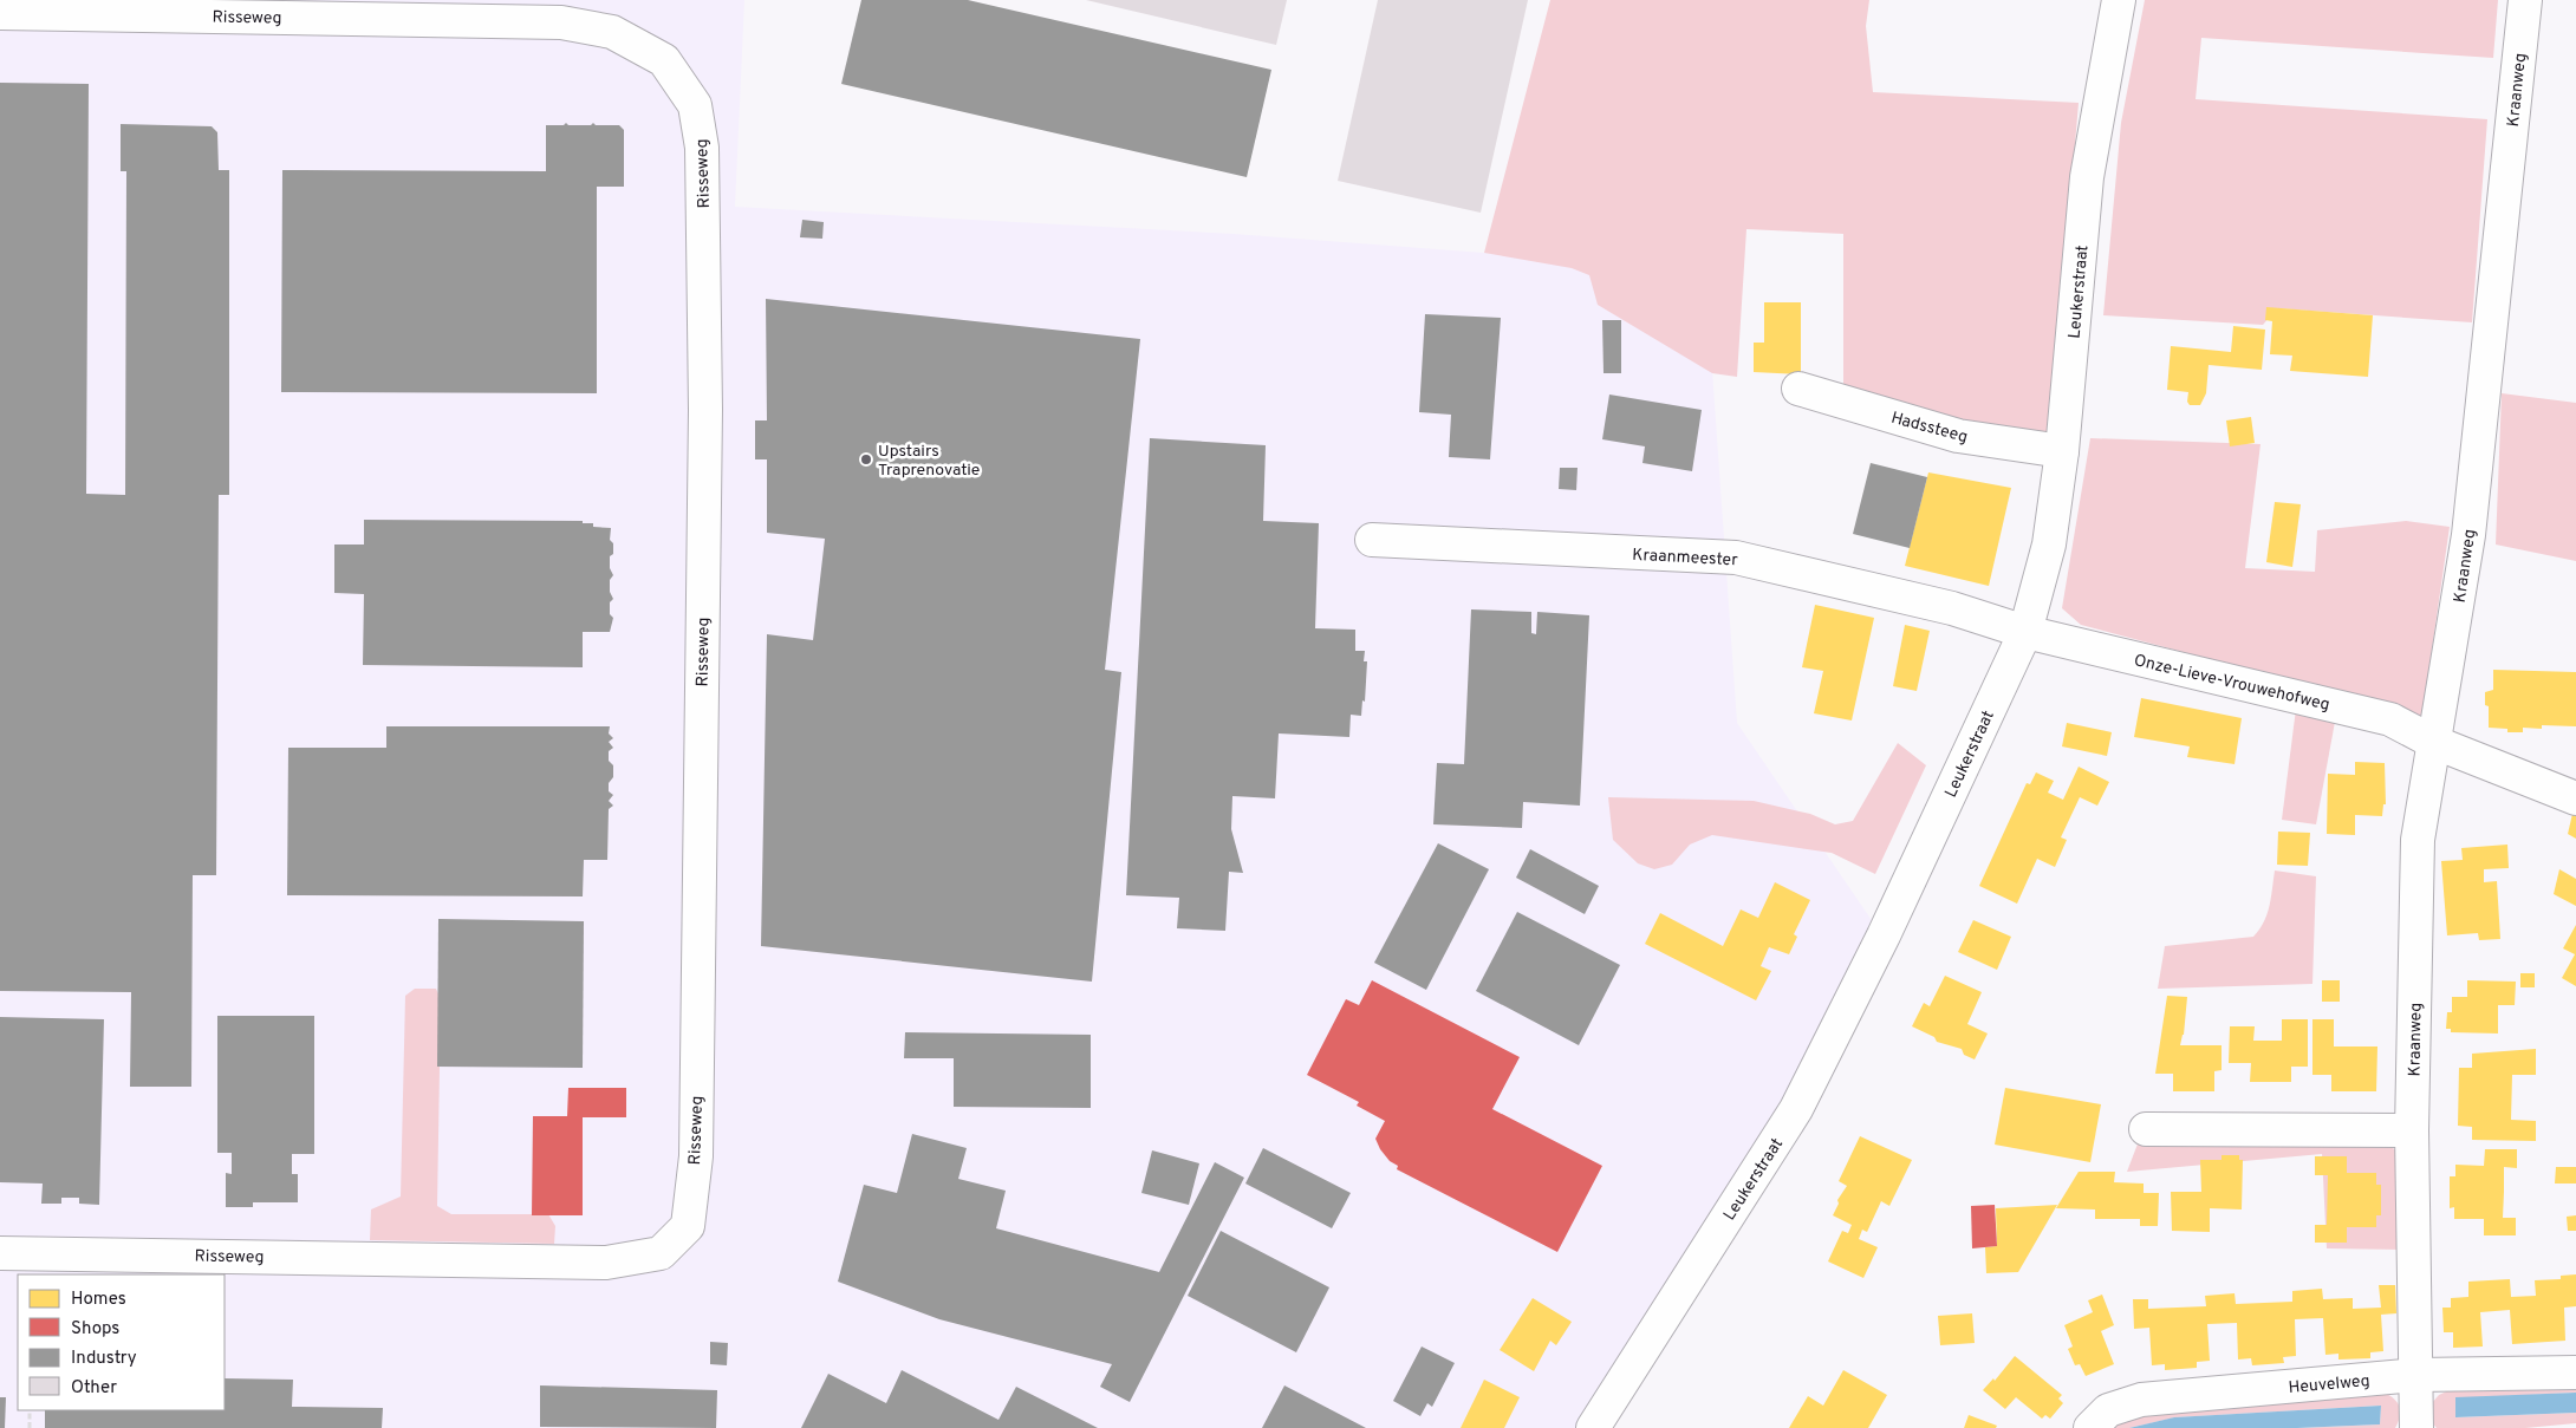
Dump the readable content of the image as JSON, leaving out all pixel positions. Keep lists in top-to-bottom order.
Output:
{
  "streets": {
    "street": [
      "Risseweg",
      "Kraanweg",
      "Leukerstraat",
      "Hadssteeg",
      "Kraanmeester",
      "Onze-Lieve-Vrouwehofweg",
      "Heuvelweg"
    ]
  },
  "crossings": [
    ["Kraanweg", "Onze-Lieve-Vrouwehofweg"],
    ["Kraanweg", "Heuvelweg"],
    ["Leukerstraat", "Hadssteeg"],
    ["Leukerstraat", "Kraanmeester"],
    ["Leukerstraat", "Onze-Lieve-Vrouwehofweg"],
    ["Kraanmeester", "Onze-Lieve-Vrouwehofweg"]
  ],
  "places": ["Upstairs Traprenovatie"],
  "legend": [
    "Homes",
    "Shops",
    "Industry",
    "Other"
  ]
}
